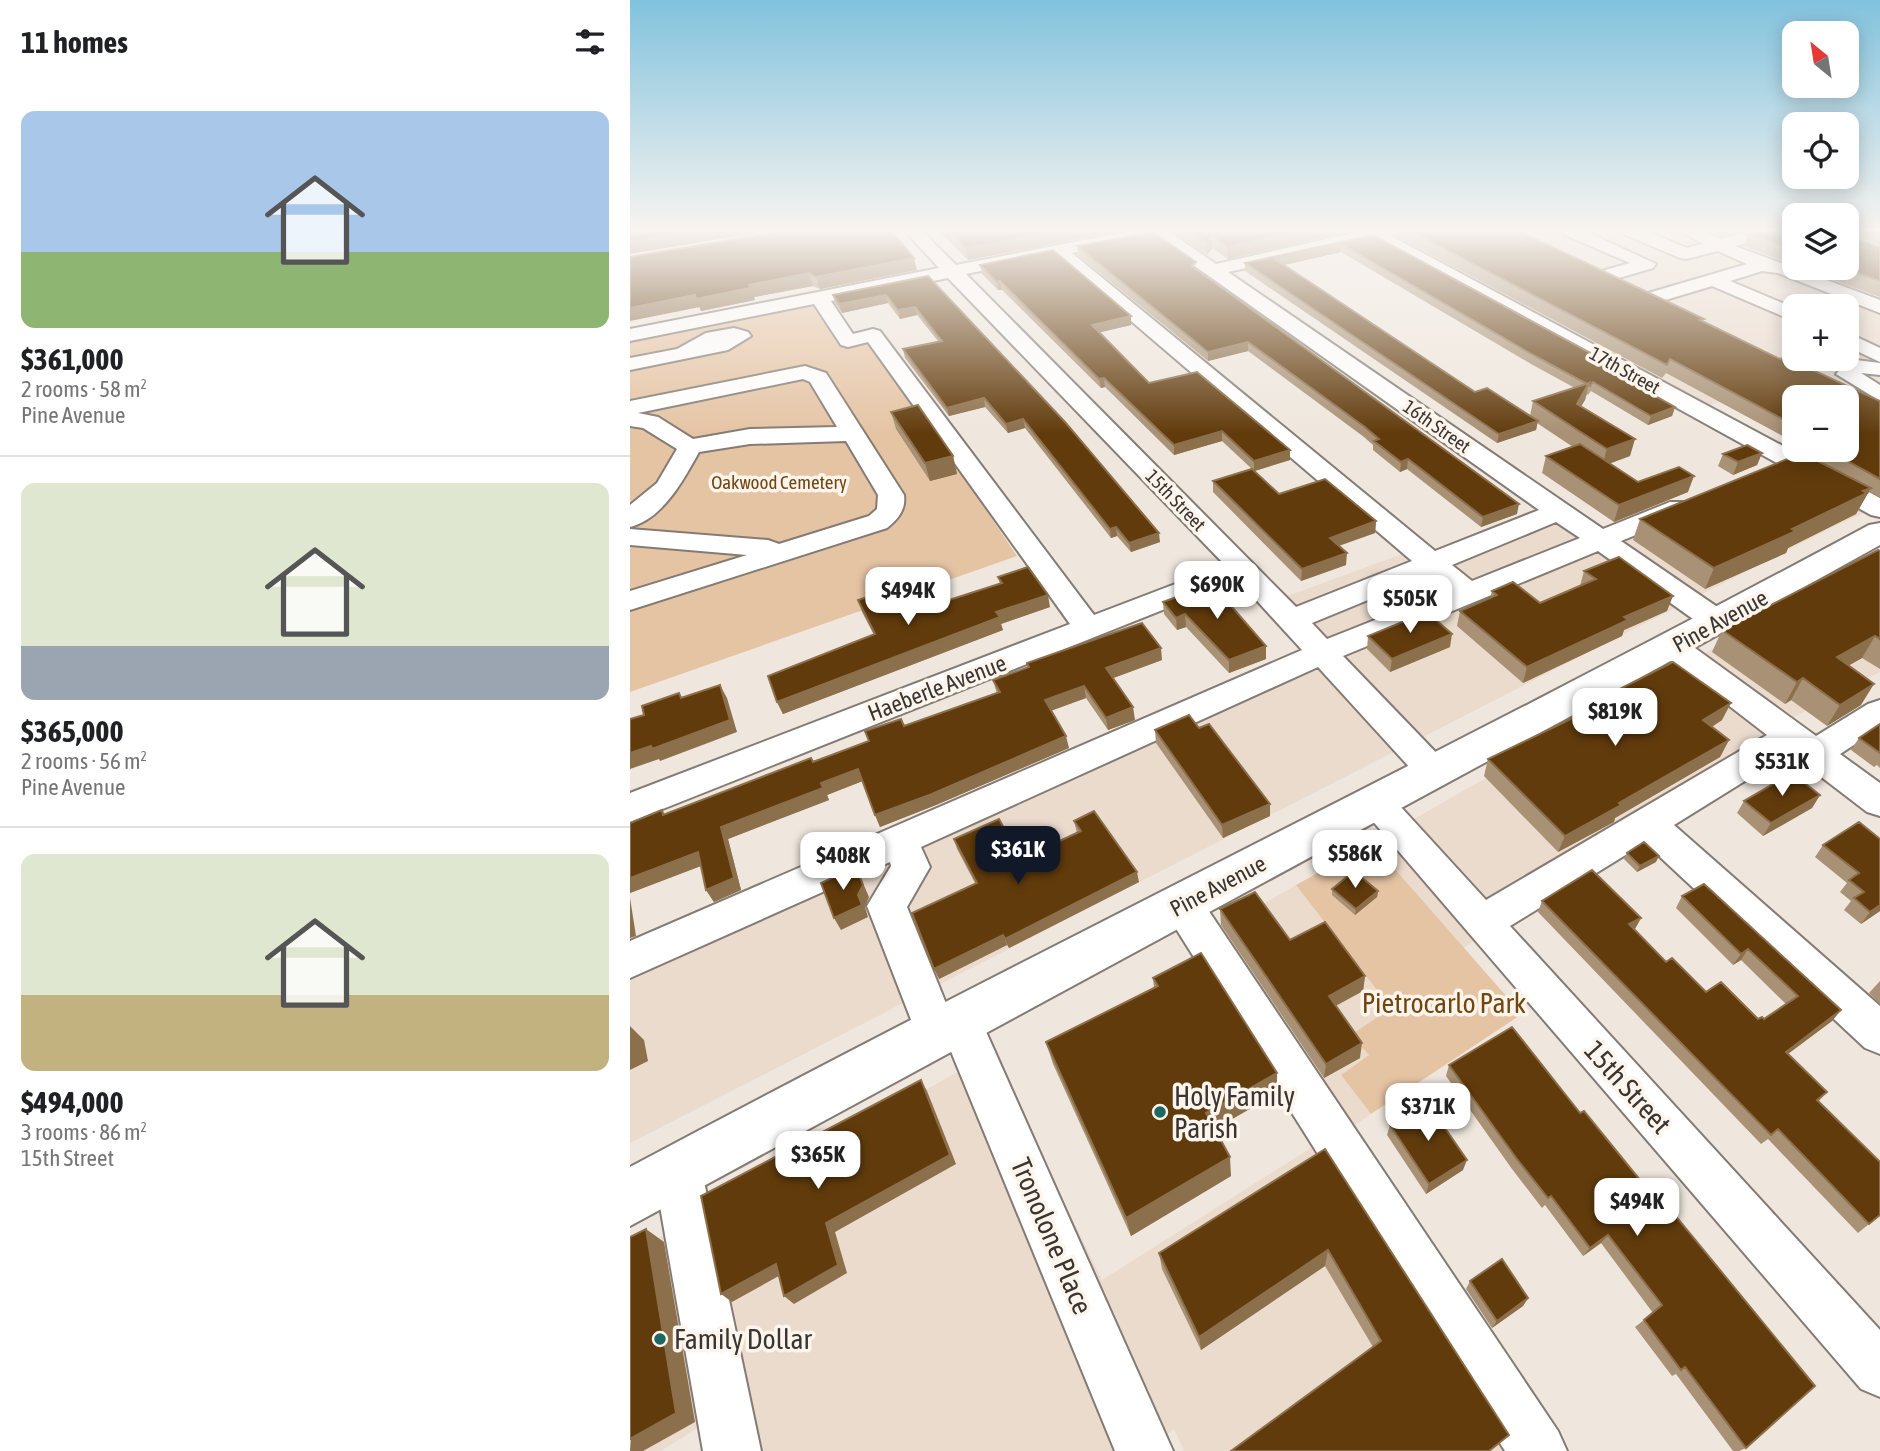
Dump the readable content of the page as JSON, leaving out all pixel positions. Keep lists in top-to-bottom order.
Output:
{
  "streets": {
    "main road": ["Pine Avenue"],
    "street": [
      "17th Street",
      "16th Street",
      "15th Street",
      "Haeberle Avenue",
      "Tronolone Place"
    ]
  },
  "crossings": [
    ["16th Street", "Pine Avenue"],
    ["15th Street", "Pine Avenue"],
    ["15th Street", "Haeberle Avenue"],
    ["Pine Avenue", "Tronolone Place"]
  ],
  "parks": ["Oakwood Cemetery", "Pietrocarlo Park"],
  "places": ["Holy Family Parish", "Family Dollar"],
  "north": "top left",
  "page": {
    "heading": "11 homes",
    "map_buttons": ["+", "−"],
    "list": [
      {
        "name": "$361,000",
        "note": "2 rooms · 58 m² · Pine Avenue"
      },
      {
        "name": "$365,000",
        "note": "2 rooms · 56 m² · Pine Avenue"
      },
      {
        "name": "$494,000",
        "note": "3 rooms · 86 m² · 15th Street"
      }
    ],
    "price": [
      "$690K",
      "$494K",
      "$505K",
      "$819K",
      "$531K",
      "$361K",
      "$586K",
      "$408K",
      "$371K",
      "$365K",
      "$494K"
    ]
  }
}
